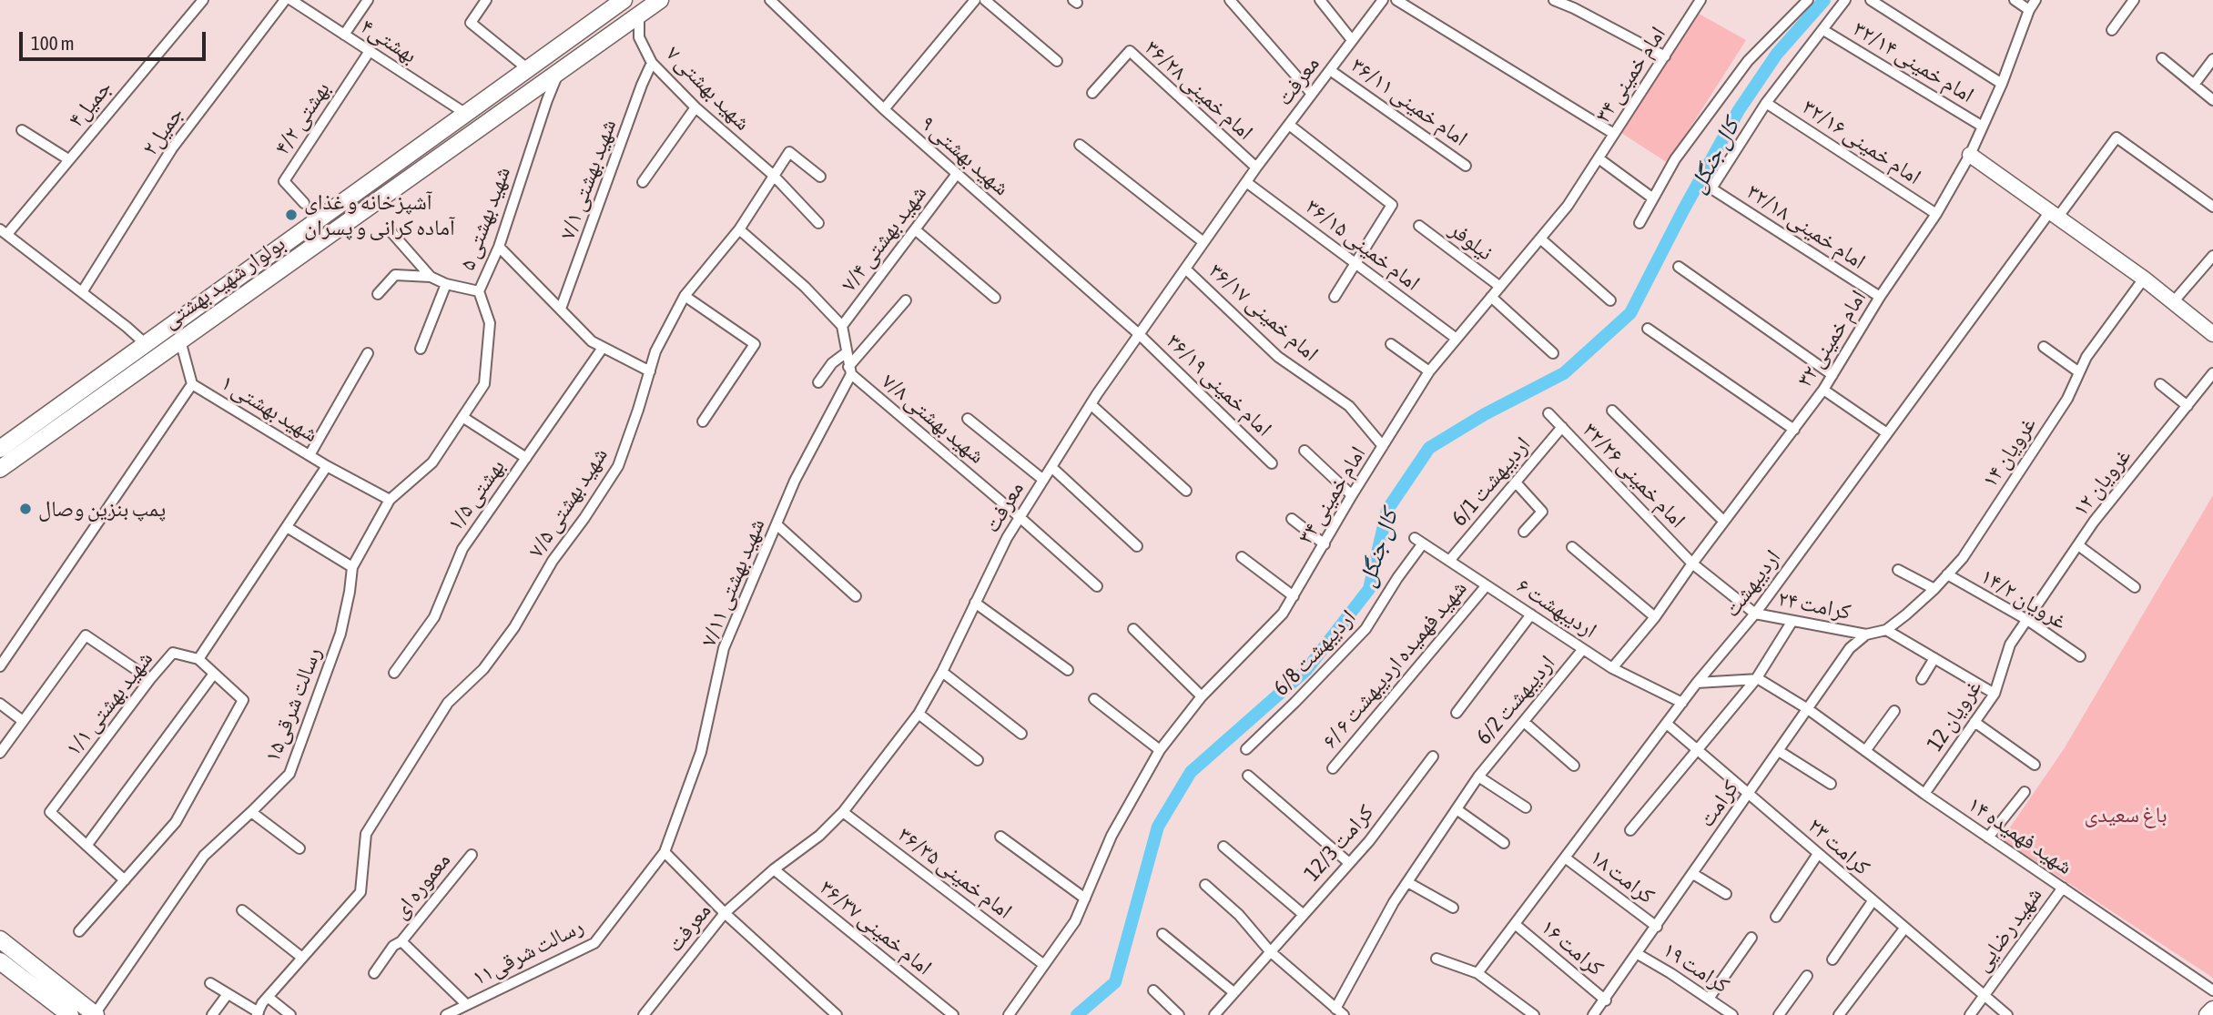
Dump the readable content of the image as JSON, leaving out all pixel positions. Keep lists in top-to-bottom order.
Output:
{
  "streets": {
    "main road": ["بولوار شهید بهشتی"],
    "street": [
      "بهشتی۴",
      "امام خمینی ۳۲/۱۴",
      "امام خمینی ۳۴",
      "معرفت",
      "شهید بهشتی ۷",
      "امام خمینی ۳۶/۲۸",
      "امام خمینی ۳۶/۱۱",
      "جمیل۴",
      "بهشتی ۴/۲",
      "جمیل۲",
      "امام خمینی ۳۲/۱۶",
      "شهید بهشتی ۹",
      "شهید بهشتی ۷/۱",
      "شهید بهشتی ۵",
      "امام خمینی ۳۲/۱۸",
      "شهید بهشتی ۷/۴",
      "نیلوفر",
      "امام خمینی ۳۶/۱۵",
      "امام خمینی ۳۶/۱۷",
      "امام خمینی ۳۲",
      "امام خمینی ۳۶/۱۹",
      "شهید بهشتی ۱",
      "شهید بهشتی ۷/۸",
      "غرویان ۱۴",
      "امام خمینی ۳۲/۲۶",
      "اردیبهشت 6/1",
      "غرویان ۱۲",
      "بهشتی ۱/۵",
      "شهید بهشتی ۷/۵",
      "شهید بهشتی ۷/۱۱",
      "اردیبهشت",
      "غرویان ۱۴/۲",
      "کرامت ۲۴",
      "اردیبهشت ۶",
      "اردیبهشت 6/8",
      "شهید فهمیده اردیبهشت ۶ /۶",
      "اردیبهشت 6/2",
      "شهید بهشتی ۱/۱",
      "رسالت شرقی۱۵",
      "غرویان 12",
      "کرامت",
      "شهید فهمیده ۱۴",
      "کرامت 12/3",
      "کرامت ۲۳",
      "امام خمینی ۳۶/۳۵",
      "کرامت ۱۸",
      "معموره ای",
      "امام خمینی ۳۶/۳۷",
      "شهید رضایی",
      "کرامت ۱۶",
      "رسالت شرقی۱۱",
      "کرامت ۱۹"
    ]
  },
  "crossings": [
    ["بهشتی۴", "بهشتی ۴/۲"],
    ["بهشتی۴", "بولوار شهید بهشتی"],
    ["امام خمینی ۳۲/۱۴", "امام خمینی ۳۲"],
    ["امام خمینی ۳۴", "نیلوفر"],
    ["امام خمینی ۳۴", "امام خمینی ۳۶/۱۵"],
    ["امام خمینی ۳۴", "امام خمینی ۳۶/۱۷"],
    ["امام خمینی ۳۴", "امام خمینی ۳۶/۳۵"],
    ["معرفت", "امام خمینی ۳۶/۲۸"],
    ["معرفت", "امام خمینی ۳۶/۱۱"],
    ["معرفت", "شهید بهشتی ۹"],
    ["معرفت", "امام خمینی ۳۶/۱۵"],
    ["معرفت", "امام خمینی ۳۶/۱۷"],
    ["معرفت", "امام خمینی ۳۶/۱۹"],
    ["معرفت", "شهید بهشتی ۷/۸"],
    ["معرفت", "امام خمینی ۳۶/۳۵"],
    ["معرفت", "امام خمینی ۳۶/۳۷"],
    ["شهید بهشتی ۷", "شهید بهشتی ۷/۱"],
    ["شهید بهشتی ۷", "بولوار شهید بهشتی"],
    ["شهید بهشتی ۷", "شهید بهشتی ۷/۵"],
    ["امام خمینی ۳۲/۱۶", "امام خمینی ۳۲/۱۸"],
    ["امام خمینی ۳۲/۱۶", "امام خمینی ۳۲"],
    ["شهید بهشتی ۹", "شهید بهشتی ۷/۴"],
    ["شهید بهشتی ۹", "امام خمینی ۳۶/۱۹"],
    ["شهید بهشتی ۵", "بولوار شهید بهشتی"],
    ["شهید بهشتی ۵", "رسالت شرقی۱۵"],
    ["امام خمینی ۳۲/۱۸", "امام خمینی ۳۲"],
    ["امام خمینی ۳۲", "امام خمینی ۳۲/۲۶"],
    ["امام خمینی ۳۲", "اردیبهشت ۶"],
    ["شهید بهشتی ۷/۸", "شهید بهشتی ۷/۱۱"],
    ["غرویان ۱۴", "غرویان ۱۴/۲"],
    ["غرویان ۱۴", "کرامت"],
    ["امام خمینی ۳۲/۲۶", "اردیبهشت 6/1"],
    ["امام خمینی ۳۲/۲۶", "اردیبهشت"],
    ["امام خمینی ۳۲/۲۶", "کرامت ۲۴"],
    ["اردیبهشت 6/1", "اردیبهشت ۶"],
    ["غرویان ۱۲", "غرویان ۱۴/۲"],
    ["غرویان ۱۲", "غرویان 12"],
    ["شهید بهشتی ۷/۱۱", "رسالت شرقی۱۱"],
    ["اردیبهشت", "کرامت ۲۴"],
    ["اردیبهشت", "اردیبهشت ۶"],
    ["اردیبهشت", "کرامت ۲۳"],
    ["اردیبهشت", "کرامت ۱۸"],
    ["اردیبهشت", "کرامت ۱۶"],
    ["غرویان ۱۴/۲", "غرویان 12"],
    ["کرامت ۲۴", "کرامت"],
    ["اردیبهشت ۶", "اردیبهشت 6/8"],
    ["اردیبهشت ۶", "شهید فهمیده اردیبهشت ۶ /۶"],
    ["اردیبهشت ۶", "اردیبهشت 6/2"],
    ["غرویان 12", "شهید فهمیده ۱۴"],
    ["کرامت", "شهید فهمیده ۱۴"],
    ["کرامت", "کرامت ۲۳"],
    ["کرامت", "کرامت ۱۸"],
    ["کرامت", "کرامت ۱۶"],
    ["کرامت", "کرامت ۱۹"],
    ["شهید فهمیده ۱۴", "شهید رضایی"],
    ["کرامت ۲۳", "شهید رضایی"]
  ],
  "water": ["کال جنگل"],
  "parks": ["باغ سعیدی"],
  "places": ["آشپزخانه و غذای آماده کرانی و پسران", "پمپ بنزین وصال"],
  "scale_bar": "100 m"
}
